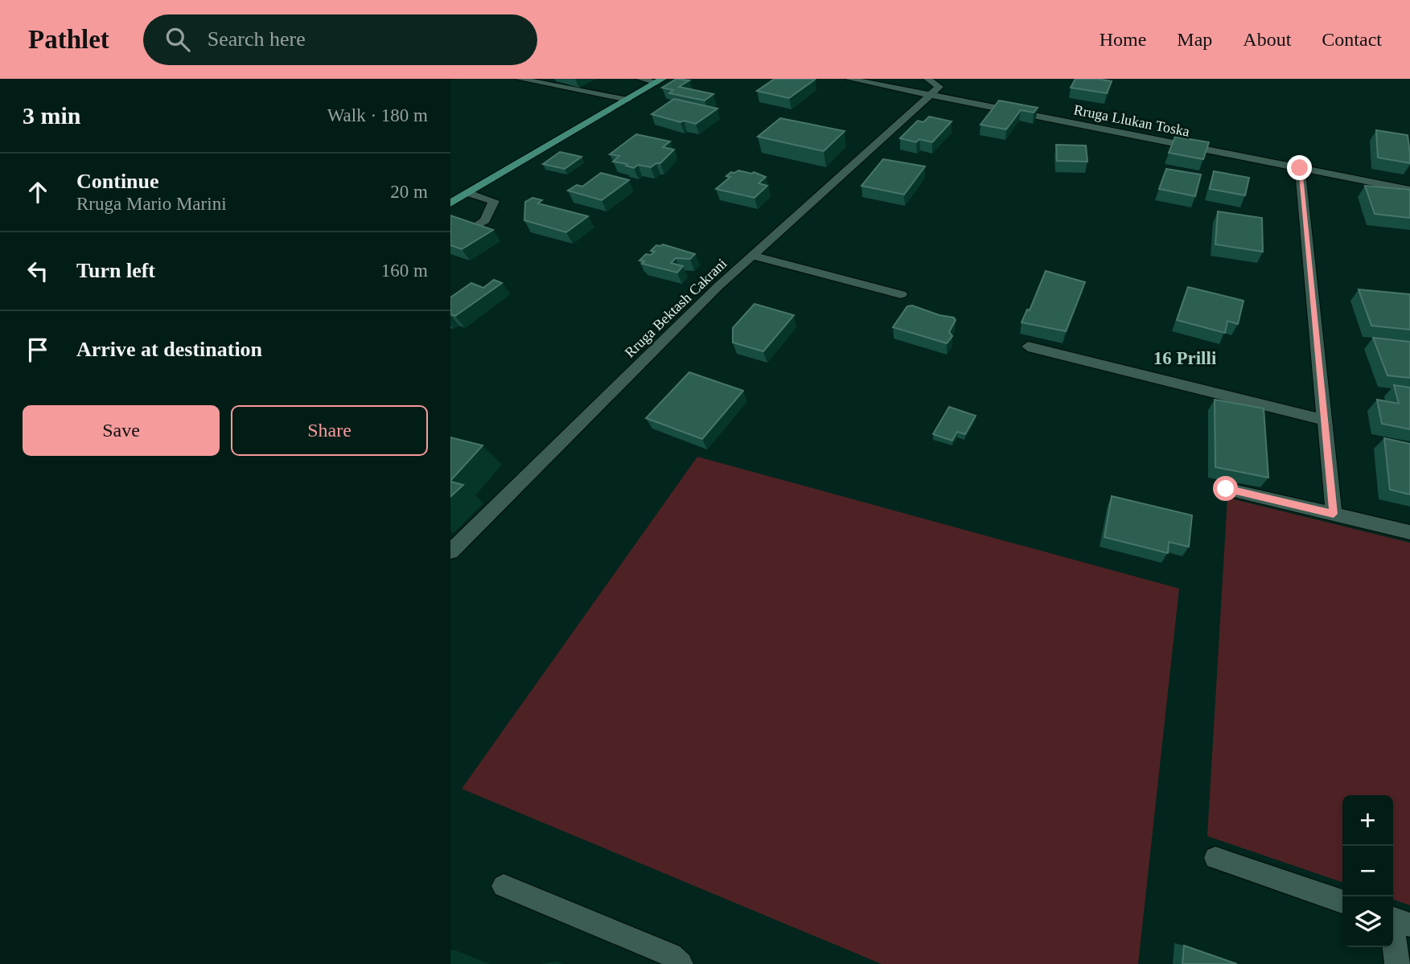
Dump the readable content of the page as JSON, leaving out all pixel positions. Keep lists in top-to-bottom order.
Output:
{
  "streets": {
    "street": ["Rruga Llukan Toska", "Rruga Bektash Cakrani"]
  },
  "crossings": [
    ["Rruga Llukan Toska", "Rruga Bektash Cakrani"]
  ],
  "districts": ["16 Prilli"],
  "page": {
    "header": "Pathlet",
    "search": "Search here",
    "nav": [
      "Home",
      "Map",
      "About",
      "Contact"
    ],
    "heading": ["3 min", "Walk · 180 m"],
    "list": [
      ["Continue", "Rruga Mario Marini", "20 m"],
      ["Turn left", "160 m"],
      "Arrive at destination"
    ],
    "buttons": ["Save", "Share"],
    "map_buttons": ["+", "−"]
  }
}
